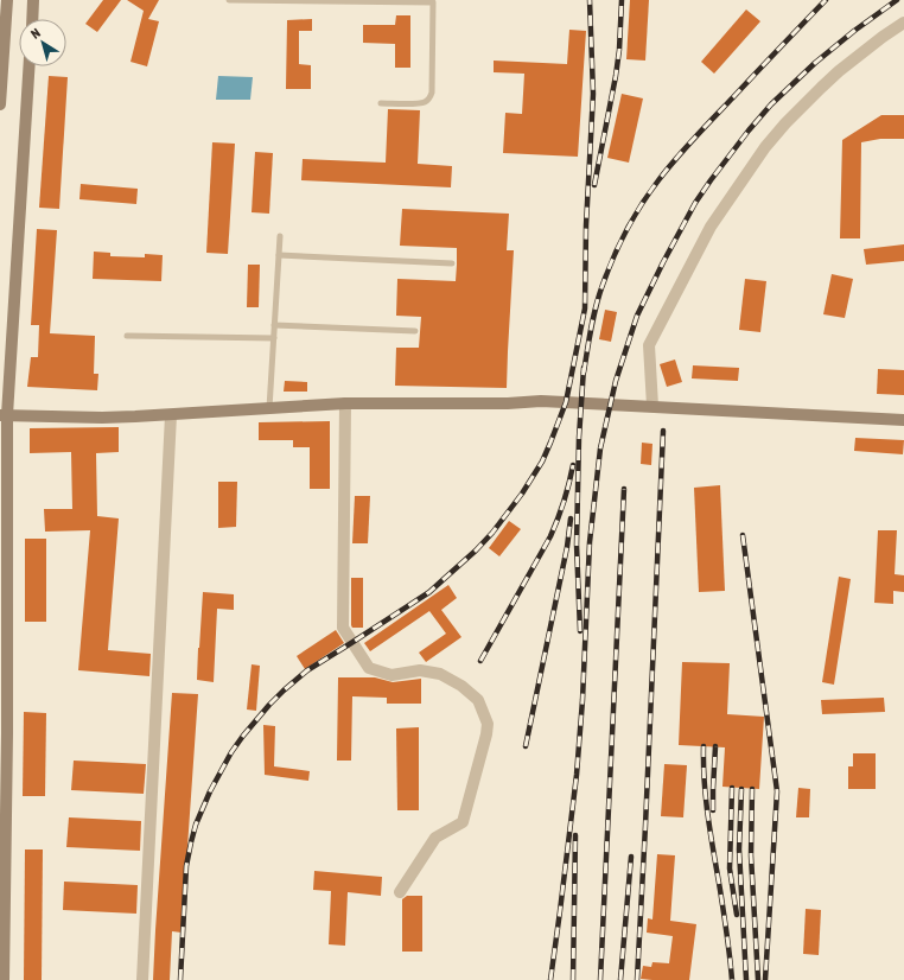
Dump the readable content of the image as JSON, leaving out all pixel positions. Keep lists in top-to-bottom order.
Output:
{
  "north": "top left"
}
